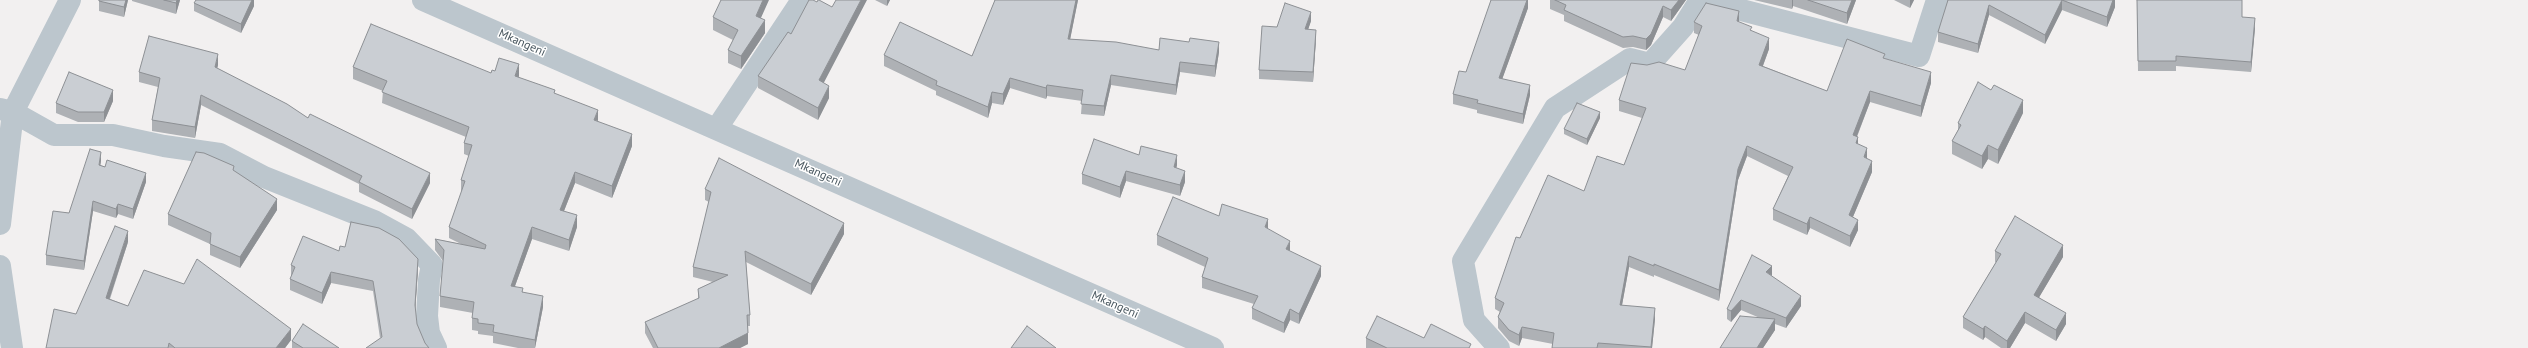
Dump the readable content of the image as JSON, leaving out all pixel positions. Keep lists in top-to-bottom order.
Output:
{
  "streets": {
    "street": ["Mkangeni"]
  }
}
